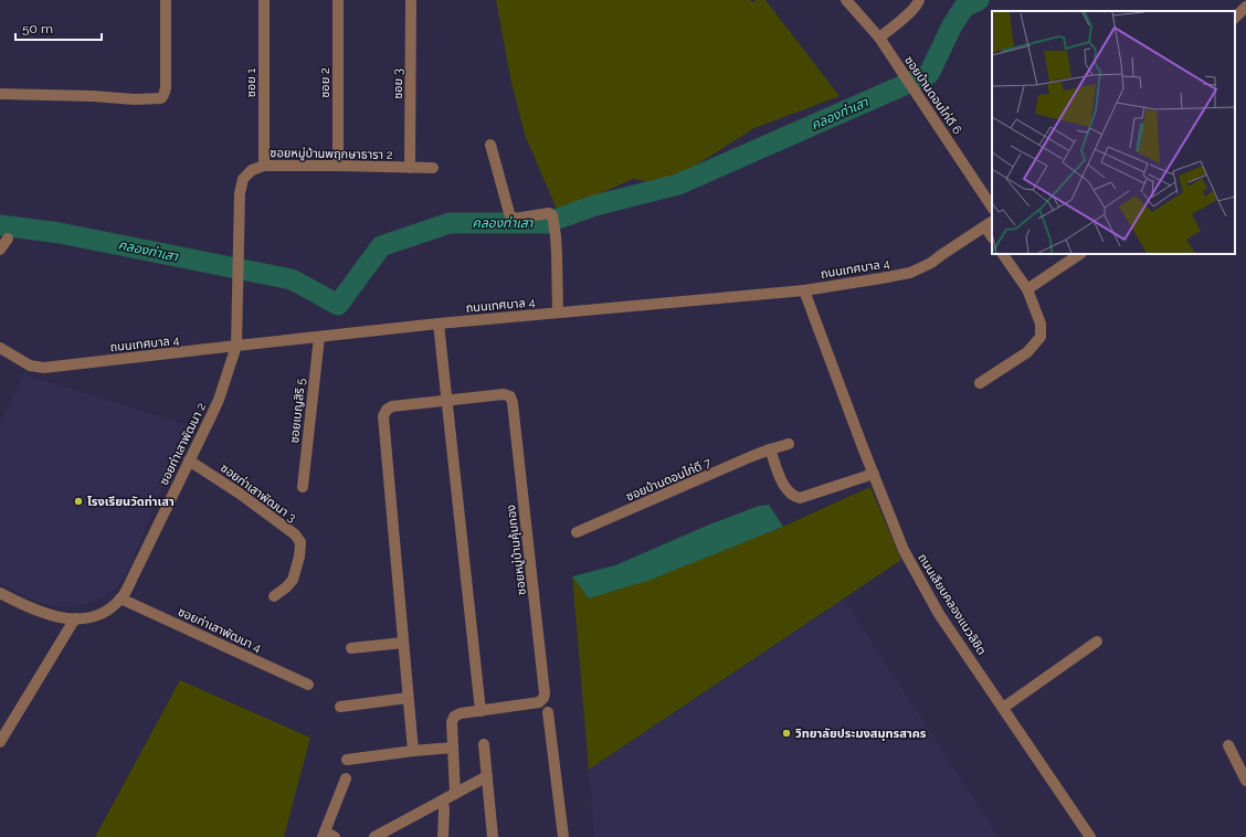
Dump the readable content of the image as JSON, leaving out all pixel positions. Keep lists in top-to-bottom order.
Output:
{
  "streets": {
    "street": [
      "ซอย 1",
      "ซอย 2",
      "ซอย 3",
      "ซอยบ้านดอนไก่ดี 6",
      "ซอยหมู่บ้านพฤกษาธารา 2",
      "ถนนเทศบาล 4",
      "ซอยเบญสิริ 5",
      "ซอยท่าเสาพัฒนา 2",
      "ซอยบ้านดอนไก่ดี 7",
      "ซอยท่าเสาพัฒนา 3",
      "ซอยหมู่บ้านคุ้มทอง",
      "ถนนเลียบคลองแนวลิขิต",
      "ซอยท่าเสาพัฒนา 4"
    ]
  },
  "crossings": [
    ["ซอย 1", "ซอยหมู่บ้านพฤกษาธารา 2"],
    ["ซอย 2", "ซอยหมู่บ้านพฤกษาธารา 2"],
    ["ซอย 3", "ซอยหมู่บ้านพฤกษาธารา 2"],
    ["ซอยหมู่บ้านพฤกษาธารา 2", "ถนนเทศบาล 4"],
    ["ซอยหมู่บ้านพฤกษาธารา 2", "ซอยท่าเสาพัฒนา 2"],
    ["ถนนเทศบาล 4", "ซอยเบญสิริ 5"],
    ["ถนนเทศบาล 4", "ซอยท่าเสาพัฒนา 2"],
    ["ถนนเทศบาล 4", "ถนนเลียบคลองแนวลิขิต"],
    ["ซอยท่าเสาพัฒนา 2", "ซอยท่าเสาพัฒนา 3"],
    ["ซอยท่าเสาพัฒนา 2", "ซอยท่าเสาพัฒนา 4"]
  ],
  "water": ["คลองท่าเสา"],
  "places": ["โรงเรียนวัดท่าเสา", "วิทยาลัยประมงสมุทรสาคร"],
  "scale_bar": "50 m"
}
